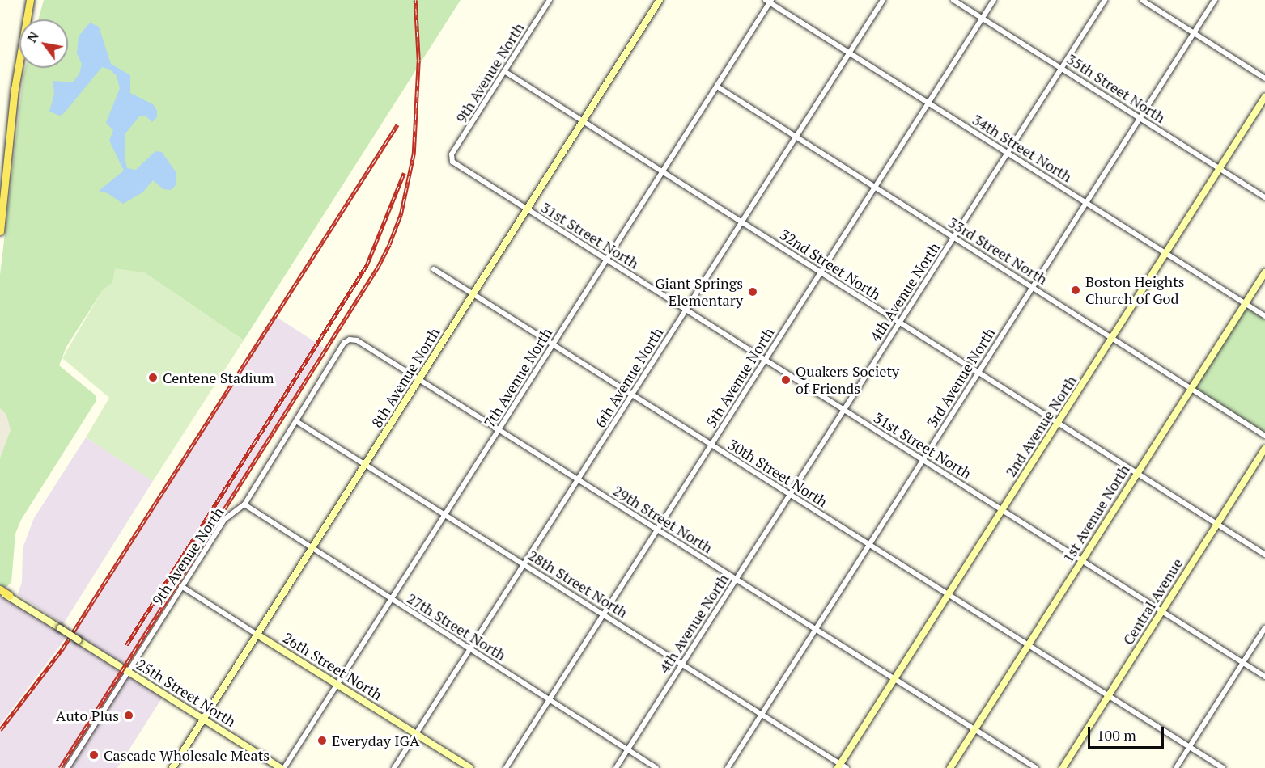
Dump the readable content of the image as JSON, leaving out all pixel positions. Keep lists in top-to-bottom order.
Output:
{
  "streets": {
    "street": [
      "9th Avenue North",
      "35th Street North",
      "34th Street North",
      "31st Street North",
      "33rd Street North",
      "32nd Street North",
      "4th Avenue North",
      "8th Avenue North",
      "7th Avenue North",
      "6th Avenue North",
      "5th Avenue North",
      "3rd Avenue North",
      "2nd Avenue North",
      "30th Street North",
      "1st Avenue North",
      "29th Street North",
      "28th Street North",
      "Central Avenue",
      "27th Street North",
      "26th Street North",
      "25th Street North"
    ]
  },
  "crossings": [
    ["9th Avenue North", "31st Street North"],
    ["9th Avenue North", "32nd Street North"],
    ["9th Avenue North", "29th Street North"],
    ["9th Avenue North", "28th Street North"],
    ["9th Avenue North", "27th Street North"],
    ["9th Avenue North", "26th Street North"],
    ["9th Avenue North", "25th Street North"],
    ["35th Street North", "4th Avenue North"],
    ["35th Street North", "5th Avenue North"],
    ["35th Street North", "3rd Avenue North"],
    ["35th Street North", "2nd Avenue North"],
    ["34th Street North", "4th Avenue North"],
    ["34th Street North", "7th Avenue North"],
    ["34th Street North", "6th Avenue North"],
    ["34th Street North", "5th Avenue North"],
    ["34th Street North", "3rd Avenue North"],
    ["34th Street North", "2nd Avenue North"],
    ["34th Street North", "1st Avenue North"],
    ["31st Street North", "4th Avenue North"],
    ["31st Street North", "8th Avenue North"],
    ["31st Street North", "7th Avenue North"],
    ["31st Street North", "6th Avenue North"],
    ["31st Street North", "5th Avenue North"],
    ["31st Street North", "3rd Avenue North"],
    ["31st Street North", "2nd Avenue North"],
    ["31st Street North", "1st Avenue North"],
    ["31st Street North", "Central Avenue"],
    ["33rd Street North", "4th Avenue North"],
    ["33rd Street North", "7th Avenue North"],
    ["33rd Street North", "6th Avenue North"],
    ["33rd Street North", "5th Avenue North"],
    ["33rd Street North", "3rd Avenue North"],
    ["33rd Street North", "2nd Avenue North"],
    ["33rd Street North", "1st Avenue North"],
    ["32nd Street North", "4th Avenue North"],
    ["32nd Street North", "8th Avenue North"],
    ["32nd Street North", "7th Avenue North"],
    ["32nd Street North", "6th Avenue North"],
    ["32nd Street North", "5th Avenue North"],
    ["32nd Street North", "3rd Avenue North"],
    ["32nd Street North", "2nd Avenue North"],
    ["32nd Street North", "1st Avenue North"],
    ["32nd Street North", "Central Avenue"],
    ["4th Avenue North", "30th Street North"],
    ["4th Avenue North", "29th Street North"],
    ["4th Avenue North", "28th Street North"],
    ["4th Avenue North", "27th Street North"],
    ["8th Avenue North", "30th Street North"],
    ["8th Avenue North", "29th Street North"],
    ["8th Avenue North", "28th Street North"],
    ["8th Avenue North", "27th Street North"],
    ["8th Avenue North", "26th Street North"],
    ["8th Avenue North", "25th Street North"],
    ["7th Avenue North", "30th Street North"],
    ["7th Avenue North", "29th Street North"],
    ["7th Avenue North", "28th Street North"],
    ["7th Avenue North", "27th Street North"],
    ["7th Avenue North", "26th Street North"],
    ["7th Avenue North", "25th Street North"],
    ["6th Avenue North", "30th Street North"],
    ["6th Avenue North", "29th Street North"],
    ["6th Avenue North", "28th Street North"],
    ["6th Avenue North", "27th Street North"],
    ["6th Avenue North", "26th Street North"],
    ["5th Avenue North", "30th Street North"],
    ["5th Avenue North", "29th Street North"],
    ["5th Avenue North", "28th Street North"],
    ["5th Avenue North", "27th Street North"],
    ["3rd Avenue North", "30th Street North"],
    ["3rd Avenue North", "29th Street North"],
    ["3rd Avenue North", "28th Street North"],
    ["2nd Avenue North", "30th Street North"],
    ["2nd Avenue North", "29th Street North"],
    ["2nd Avenue North", "28th Street North"],
    ["30th Street North", "1st Avenue North"],
    ["30th Street North", "Central Avenue"],
    ["1st Avenue North", "29th Street North"]
  ],
  "places": [
    "Boston Heights Church of God",
    "Giant Springs Elementary",
    "Centene Stadium",
    "Quakers Society of Friends",
    "Auto Plus",
    "Everyday IGA",
    "Cascade Wholesale Meats"
  ],
  "scale_bar": "100 m",
  "north": "top left"
}
